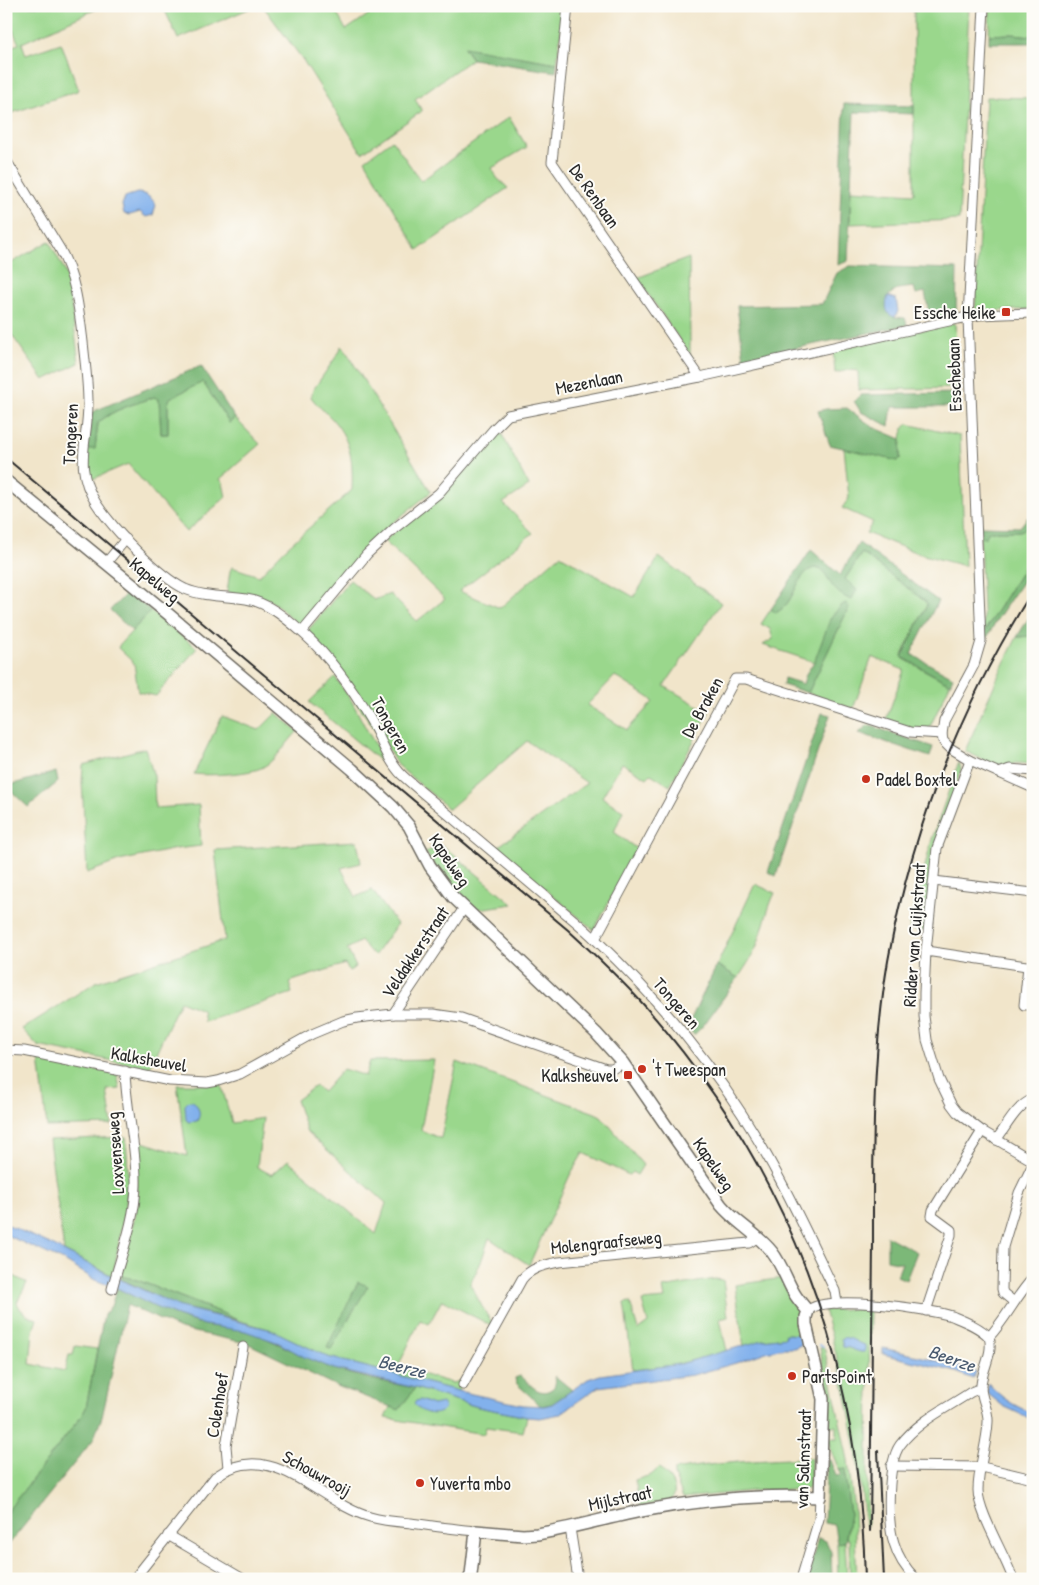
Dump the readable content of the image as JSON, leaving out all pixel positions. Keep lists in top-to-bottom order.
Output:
{
  "streets": {
    "main road": ["Kapelweg", "van Salmstraat", "Mijlstraat"],
    "street": [
      "De Renbaan",
      "Esschebaan",
      "Mezenlaan",
      "Tongeren",
      "De Braken",
      "Ridder van Cuijkstraat",
      "Veldakkerstraat",
      "Kalksheuvel",
      "Loxvenseweg",
      "Molengraafseweg",
      "Colenhoef",
      "Schouwrooij"
    ]
  },
  "crossings": [
    ["De Renbaan", "Mezenlaan"],
    ["Esschebaan", "Mezenlaan"],
    ["Esschebaan", "De Braken"],
    ["Mezenlaan", "Tongeren"],
    ["Tongeren", "De Braken"],
    ["Kapelweg", "Veldakkerstraat"],
    ["Kapelweg", "Kalksheuvel"],
    ["Kapelweg", "Molengraafseweg"],
    ["Kapelweg", "van Salmstraat"],
    ["Veldakkerstraat", "Kalksheuvel"],
    ["Kalksheuvel", "Loxvenseweg"],
    ["Colenhoef", "Schouwrooij"],
    ["van Salmstraat", "Mijlstraat"],
    ["Schouwrooij", "Mijlstraat"]
  ],
  "water": ["Beerze"],
  "places": {
    "transit": ["Essche Heike", "Kalksheuvel"],
    "other": [
      "Padel Boxtel",
      "'t Tweespan",
      "PartsPoint",
      "Yuverta mbo"
    ]
  }
}
